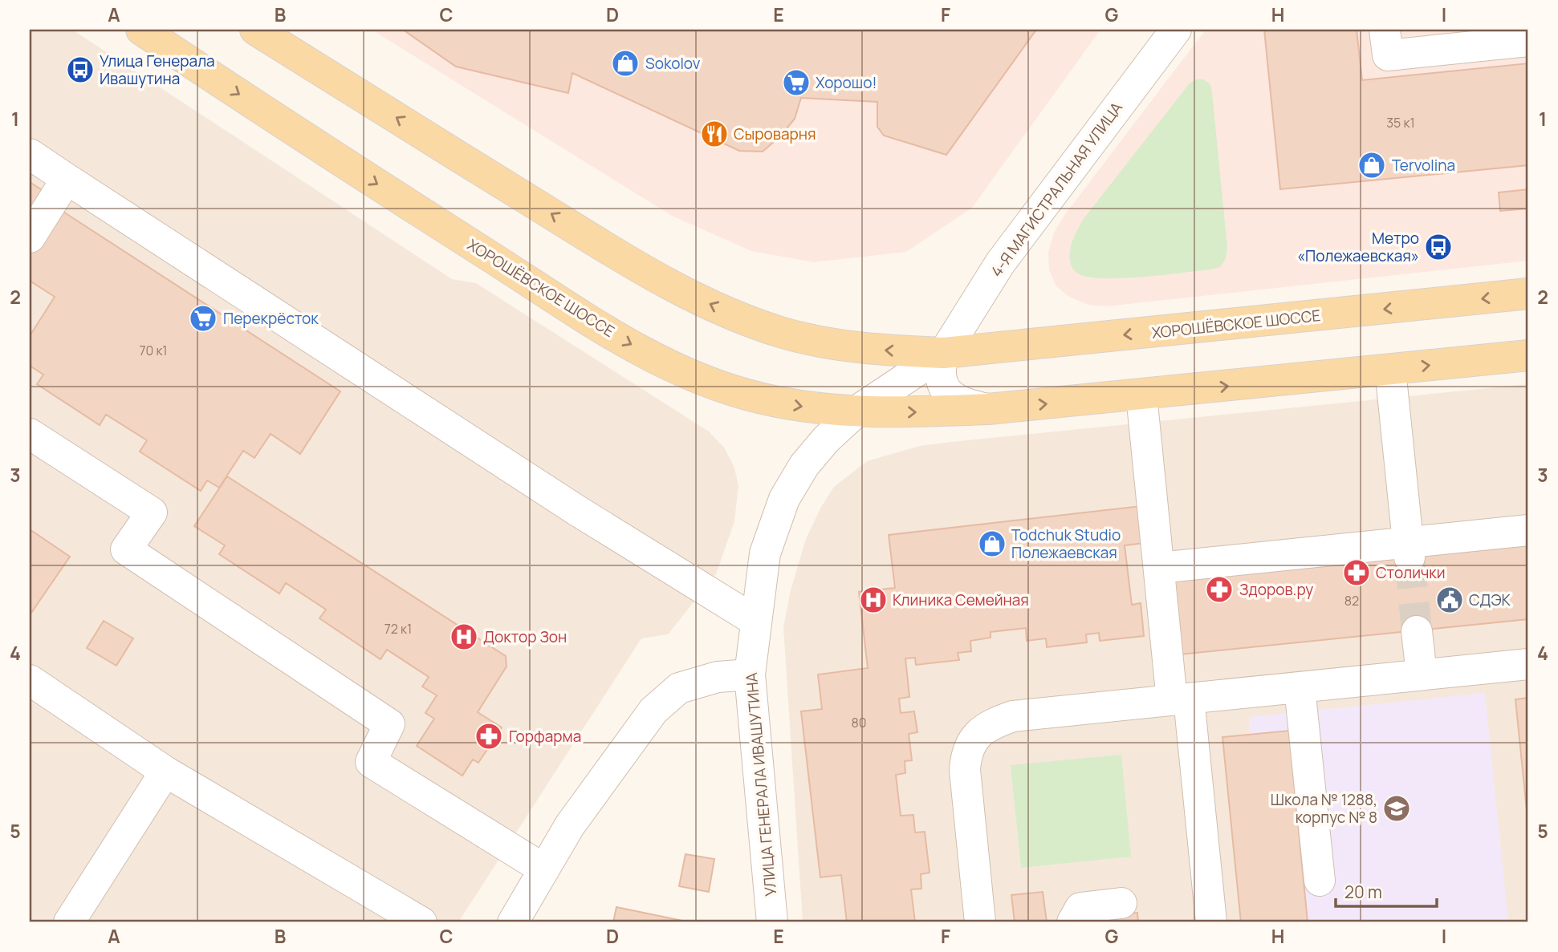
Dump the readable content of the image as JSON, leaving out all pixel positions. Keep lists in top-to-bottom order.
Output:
{
  "streets": {
    "main road": ["ХОРОШЁВСКОЕ ШОССЕ"],
    "street": ["4-Я МАГИСТРАЛЬНАЯ УЛИЦА", "УЛИЦА ГЕНЕРАЛА ИВАШУТИНА"]
  },
  "crossings": [
    ["4-Я МАГИСТРАЛЬНАЯ УЛИЦА", "ХОРОШЁВСКОЕ ШОССЕ"],
    ["4-Я МАГИСТРАЛЬНАЯ УЛИЦА", "УЛИЦА ГЕНЕРАЛА ИВАШУТИНА"],
    ["ХОРОШЁВСКОЕ ШОССЕ", "УЛИЦА ГЕНЕРАЛА ИВАШУТИНА"]
  ],
  "places": {
    "shop": ["Sokolov", "Tervolina", "Todchuk Studio Полежаевская"],
    "bus stop": ["Улица Генерала Ивашутина", "Метро «Полежаевская»"],
    "supermarket": ["Хорошо!", "Перекрёсток"],
    "restaurant": ["Сыроварня"],
    "pharmacy": ["Столички", "Здоров.ру", "Горфарма"],
    "hospital": ["Клиника Семейная", "Доктор Зон"],
    "public building": ["СДЭК"],
    "school or university": ["Школа № 1288, корпус № 8"]
  },
  "house_numbers": [
    "35 к1",
    "70 к1",
    "82",
    "72 к1",
    "80"
  ],
  "scale_bar": "20 m",
  "grid": {
    "columns": [
      "A",
      "B",
      "C",
      "D",
      "E",
      "F",
      "G",
      "H",
      "I"
    ],
    "rows": [
      "1",
      "2",
      "3",
      "4",
      "5"
    ]
  }
}
